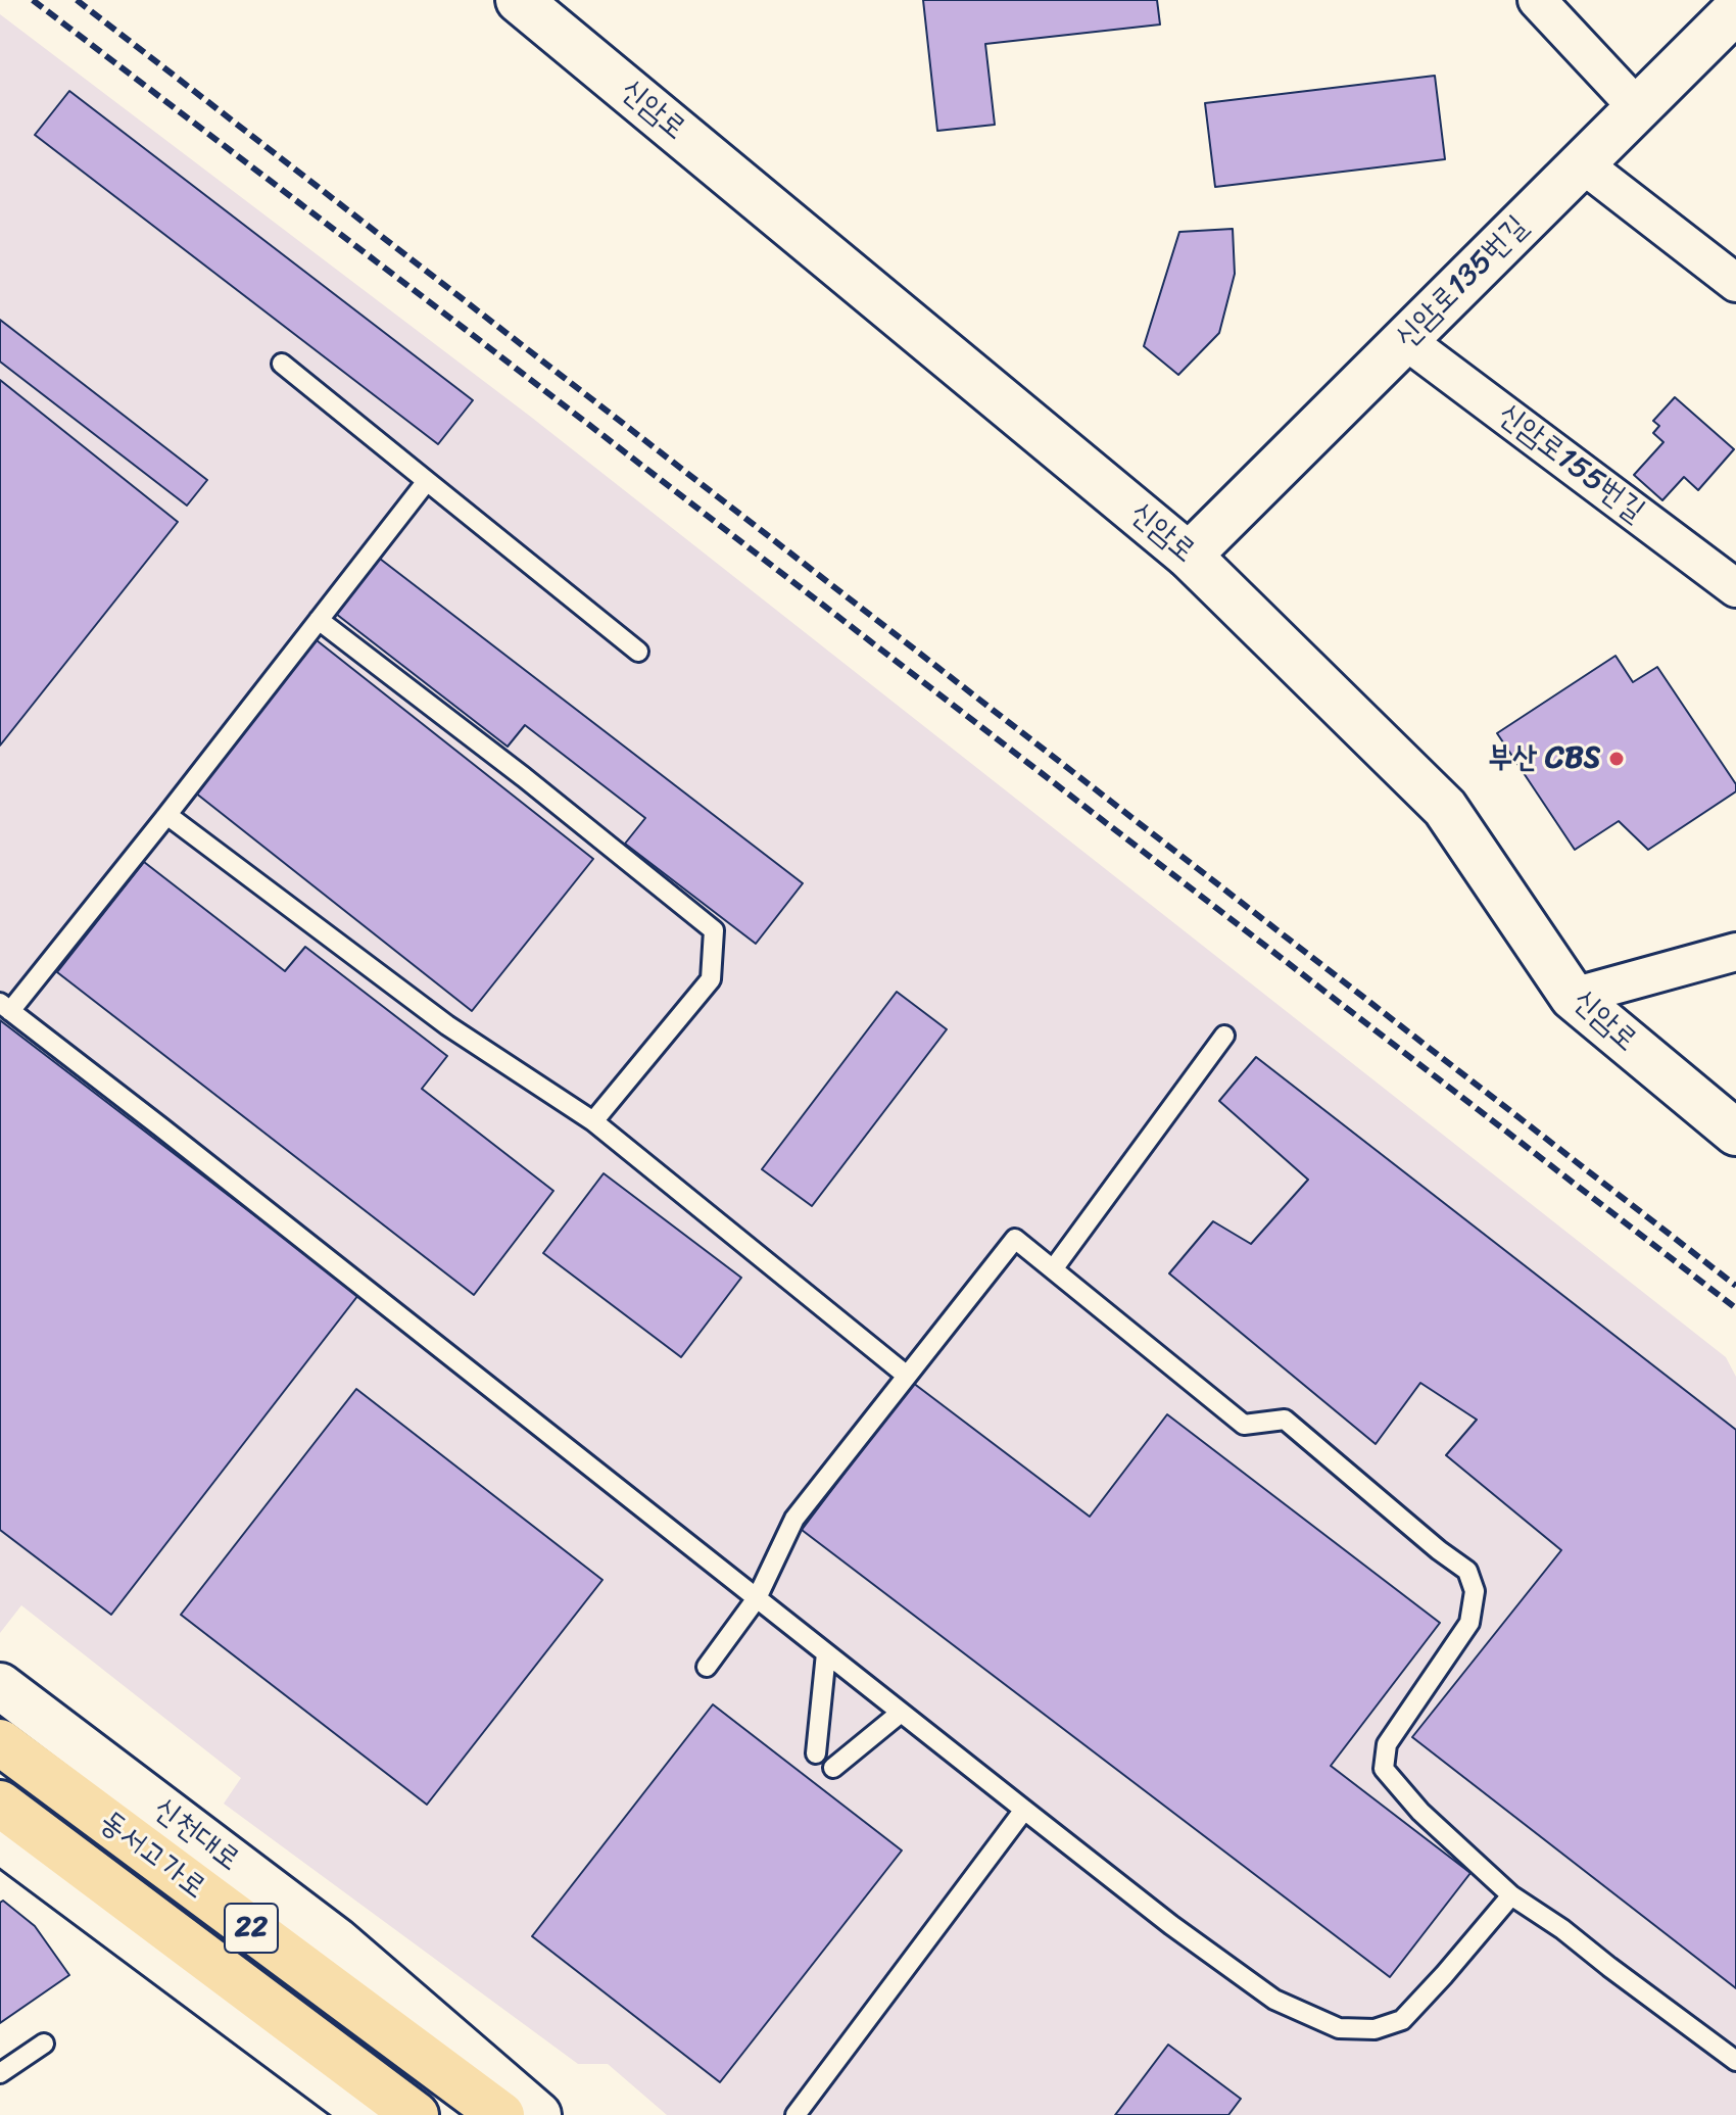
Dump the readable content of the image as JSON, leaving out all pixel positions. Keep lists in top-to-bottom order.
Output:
{
  "streets": {
    "highway": ["동서고가로", "22"],
    "main road": ["신암로", "신암로135번길", "신천대로"],
    "street": ["신암로155번길"]
  },
  "crossings": [
    ["신암로", "신암로135번길"],
    ["신암로135번길", "신암로155번길"]
  ],
  "places": ["부산 CBS"]
}
